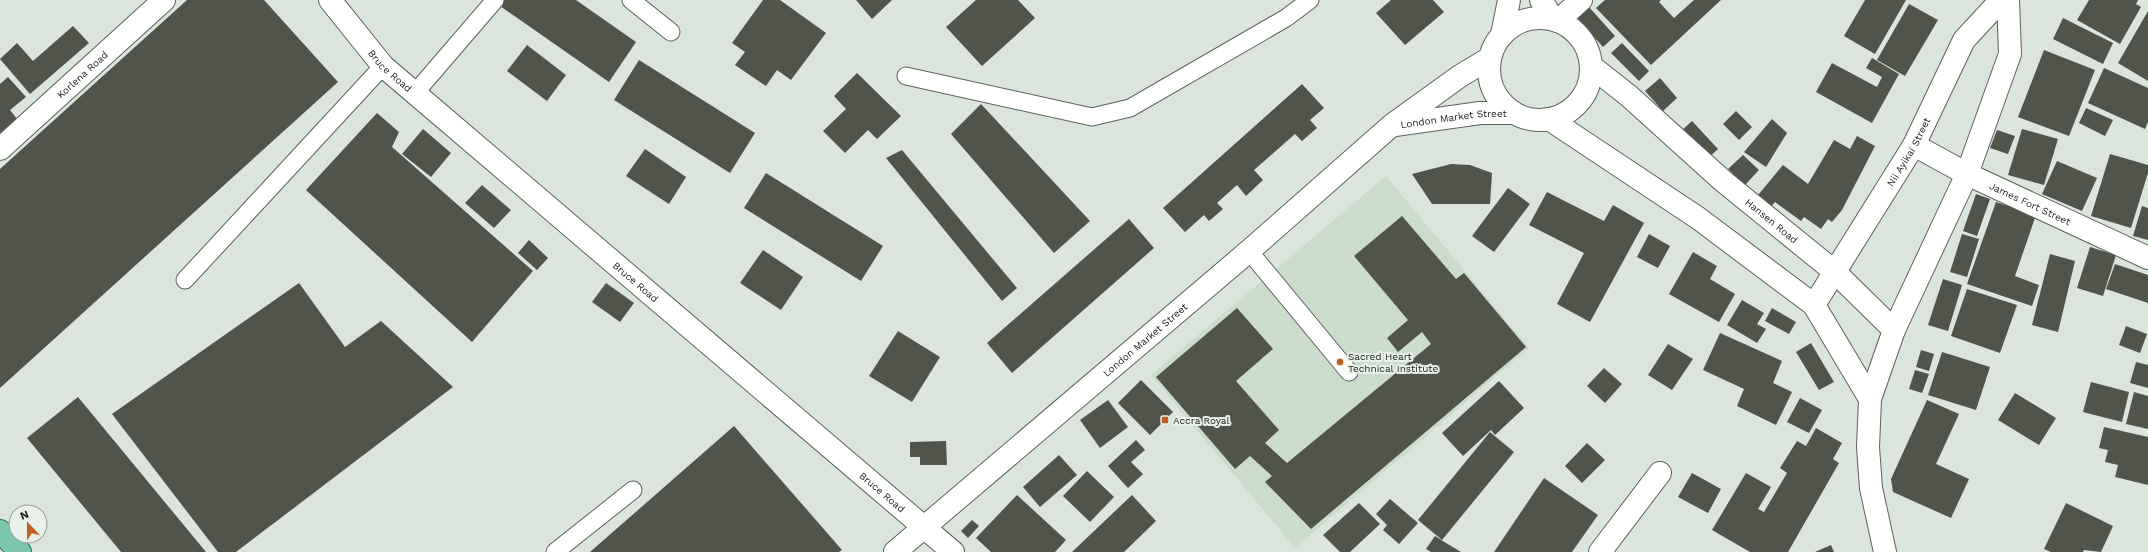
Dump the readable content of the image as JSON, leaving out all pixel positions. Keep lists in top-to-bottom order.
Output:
{
  "streets": {
    "street": [
      "Bruce Road",
      "Korlena Road",
      "London Market Street",
      "Nii Ayikai Street",
      "James Fort Street",
      "Hansen Road"
    ]
  },
  "crossings": [
    ["Bruce Road", "London Market Street"],
    ["London Market Street", "Hansen Road"],
    ["Nii Ayikai Street", "James Fort Street"],
    ["Nii Ayikai Street", "Hansen Road"]
  ],
  "places": {
    "other": ["Sacred Heart Technical Institute"],
    "transit": ["Accra Royal"]
  },
  "north": "top"
}
